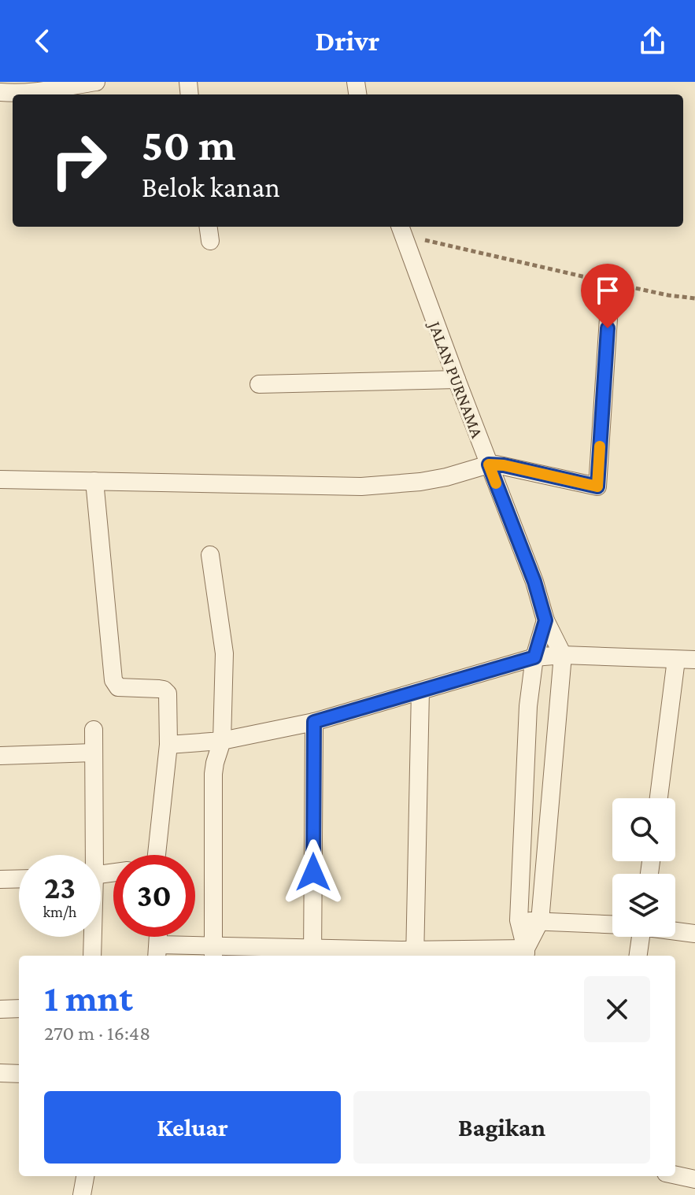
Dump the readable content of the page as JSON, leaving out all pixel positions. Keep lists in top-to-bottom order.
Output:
{
  "streets": {
    "street": ["JALAN PURNAMA"]
  },
  "page": {
    "header": "Drivr",
    "turn": ["50 m", "Belok kanan"],
    "speed": "23 km/h",
    "limit": "30",
    "heading": ["1 mnt", "270 m · 16:48"],
    "buttons": ["Keluar", "Bagikan"]
  }
}
